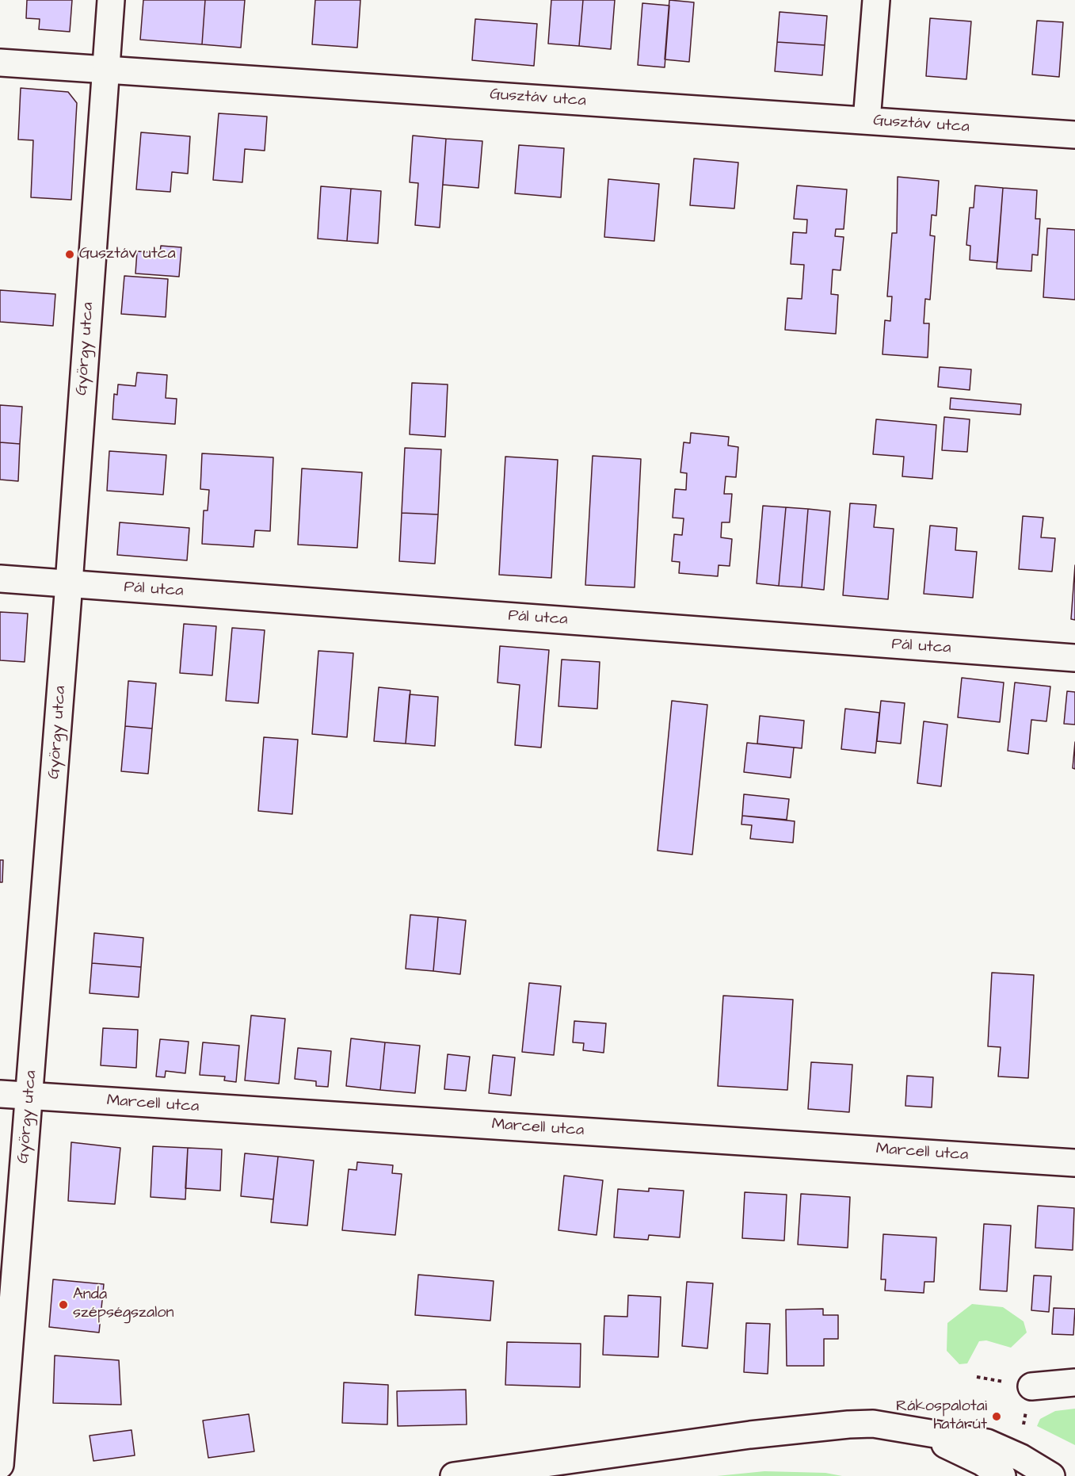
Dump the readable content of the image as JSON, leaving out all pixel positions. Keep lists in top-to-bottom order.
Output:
{
  "streets": {
    "street": [
      "Gusztáv utca",
      "György utca",
      "Pál utca",
      "Marcell utca"
    ]
  },
  "crossings": [
    ["Gusztáv utca", "György utca"],
    ["György utca", "Pál utca"],
    ["György utca", "Marcell utca"]
  ],
  "places": ["Gusztáv utca", "Anda szépségszalon", "Rákospalotai határút"]
}
